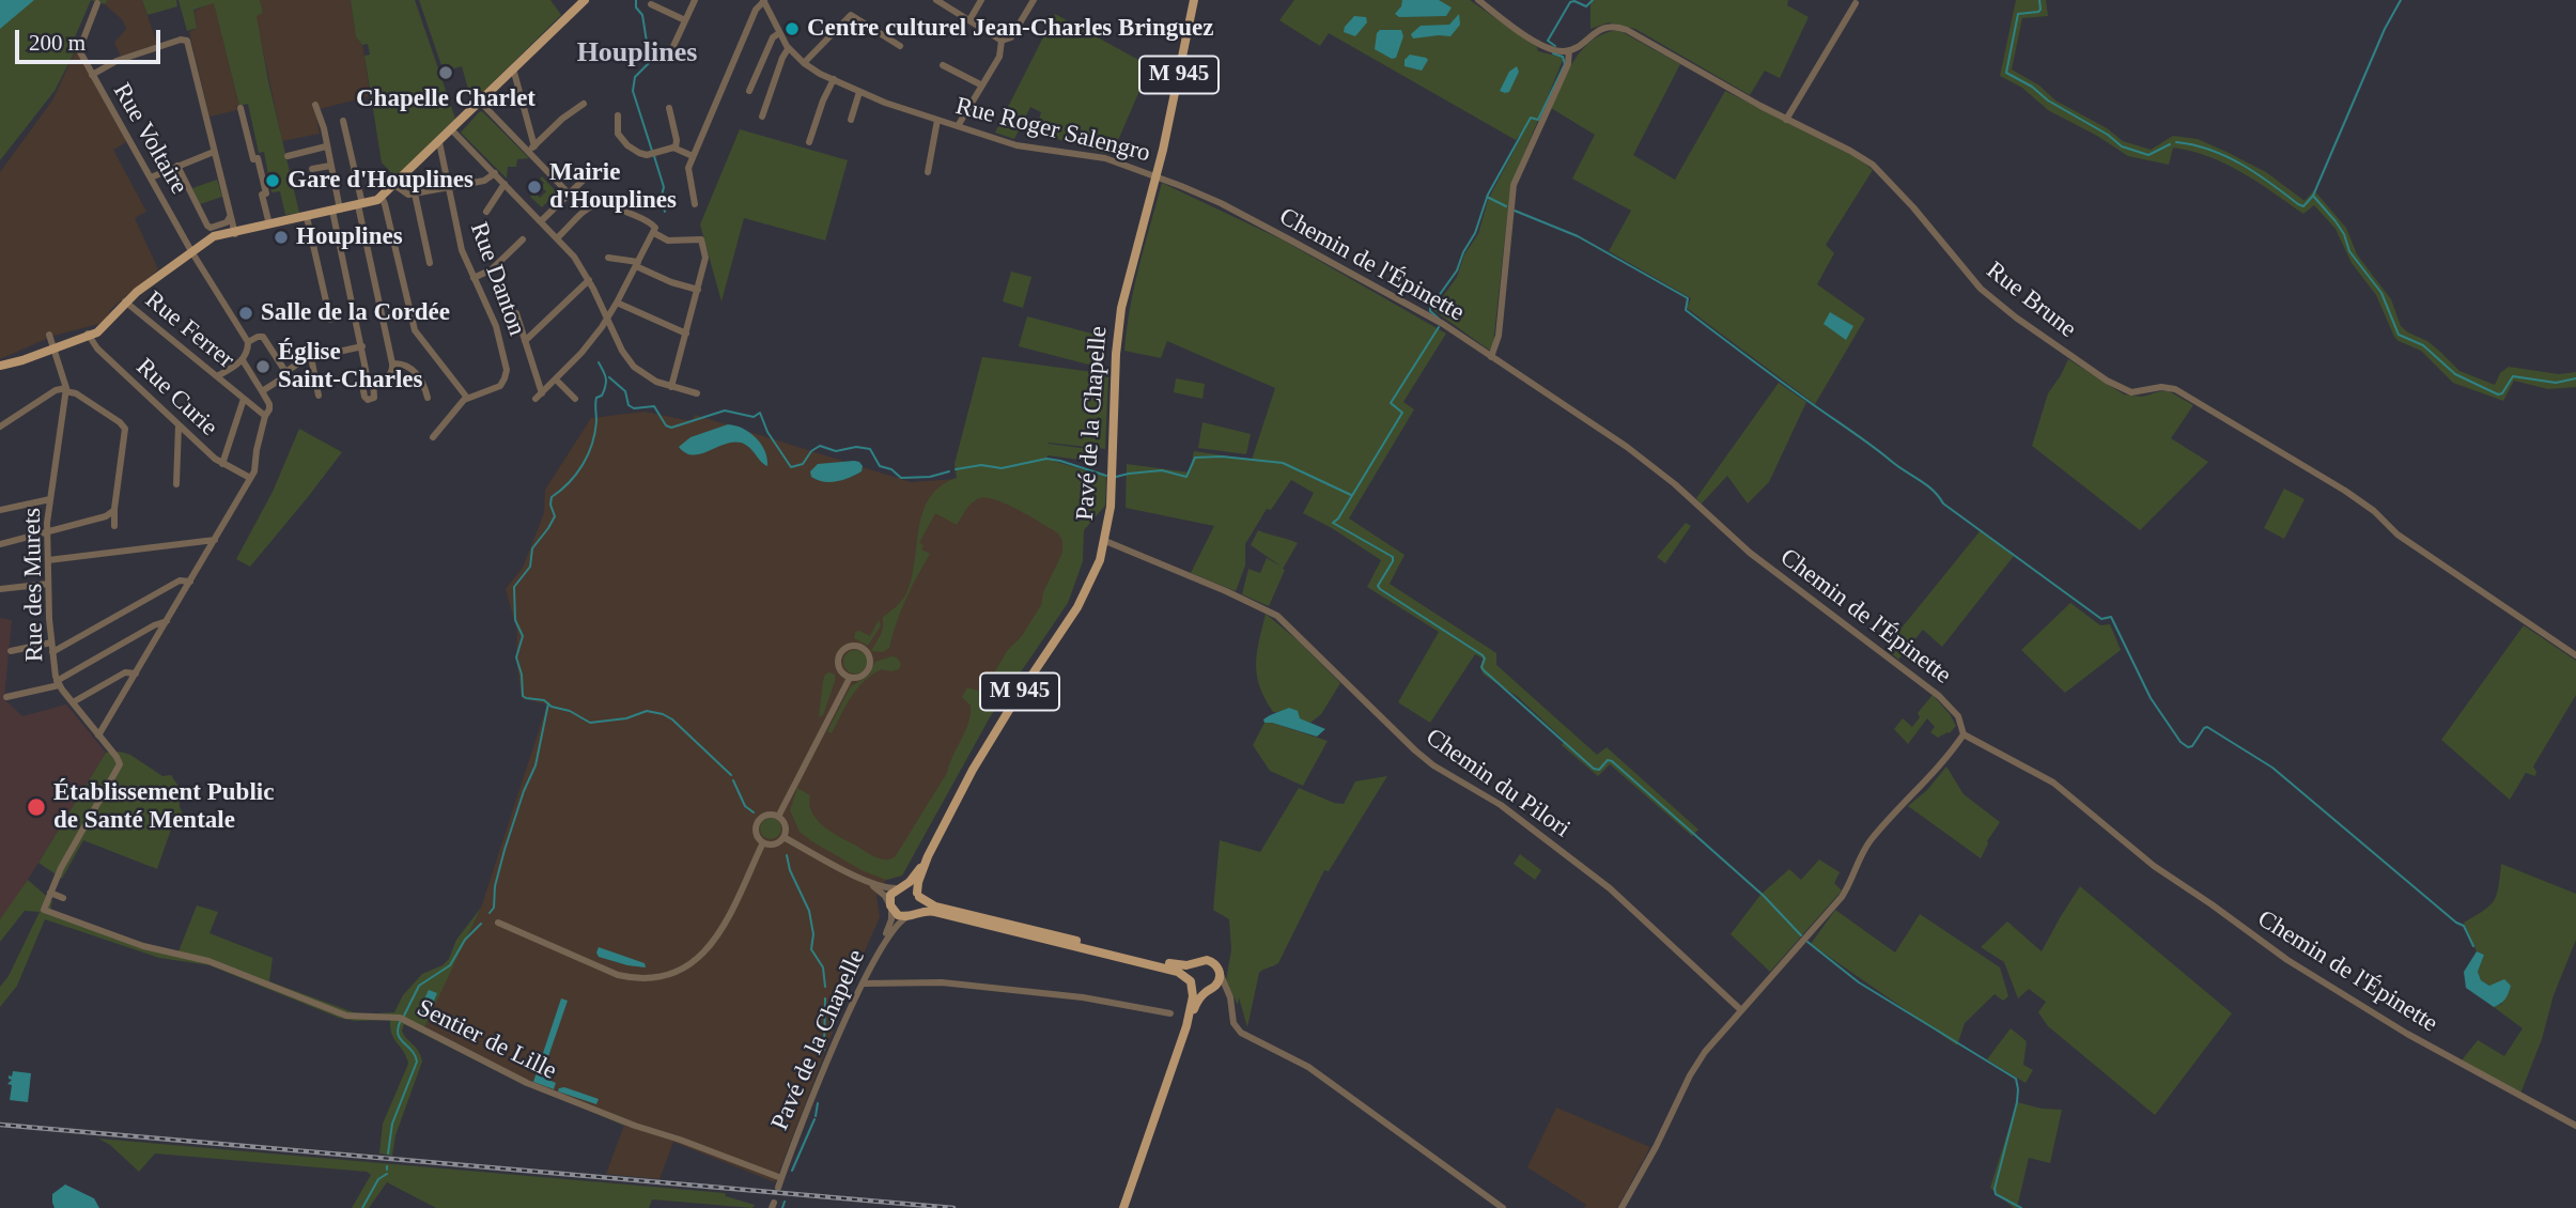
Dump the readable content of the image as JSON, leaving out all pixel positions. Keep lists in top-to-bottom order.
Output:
{
  "streets": {
    "main road": ["M 945", "Pavé de la Chapelle"],
    "street": [
      "Rue Roger Salengro",
      "Rue Voltaire",
      "Chemin de l'Épinette",
      "Rue Danton",
      "Rue Brune",
      "Rue Ferrer",
      "Rue Curie",
      "Rue des Murets",
      "Chemin du Pilori",
      "Sentier de Lille"
    ]
  },
  "crossings": [
    ["Rue Roger Salengro", "Chemin de l'Épinette"],
    ["Rue Roger Salengro", "Pavé de la Chapelle"],
    ["Chemin de l'Épinette", "Pavé de la Chapelle"],
    ["Pavé de la Chapelle", "Chemin du Pilori"],
    ["Pavé de la Chapelle", "Sentier de Lille"],
    ["Rue des Murets", "Sentier de Lille"]
  ],
  "districts": ["Houplines"],
  "places": [
    "Centre culturel Jean-Charles Bringuez",
    "Chapelle Charlet",
    "Gare d'Houplines",
    "Mairie d'Houplines",
    "Houplines",
    "Salle de la Cordée",
    "Église Saint-Charles",
    "Établissement Public de Santé Mentale"
  ],
  "scale_bar": "200 m"
}
